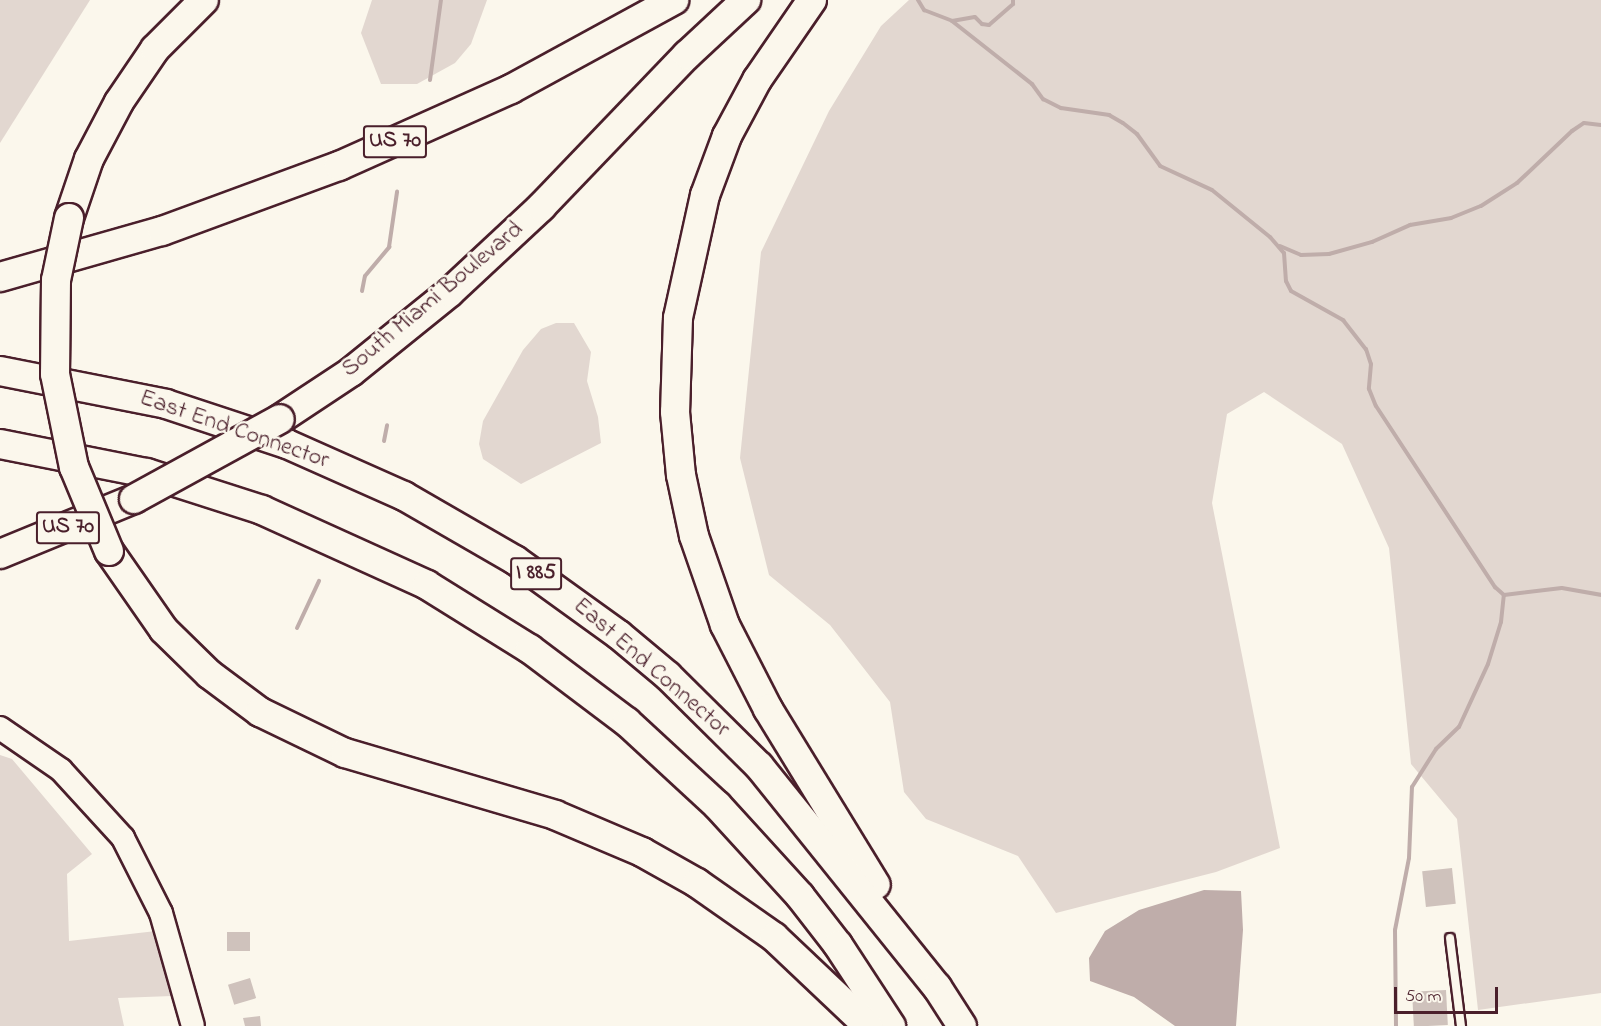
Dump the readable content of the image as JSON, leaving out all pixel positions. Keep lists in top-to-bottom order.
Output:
{
  "streets": {
    "highway": [
      "US 70",
      "South Miami Boulevard",
      "East End Connector",
      "I 885"
    ]
  },
  "scale_bar": "50 m"
}
